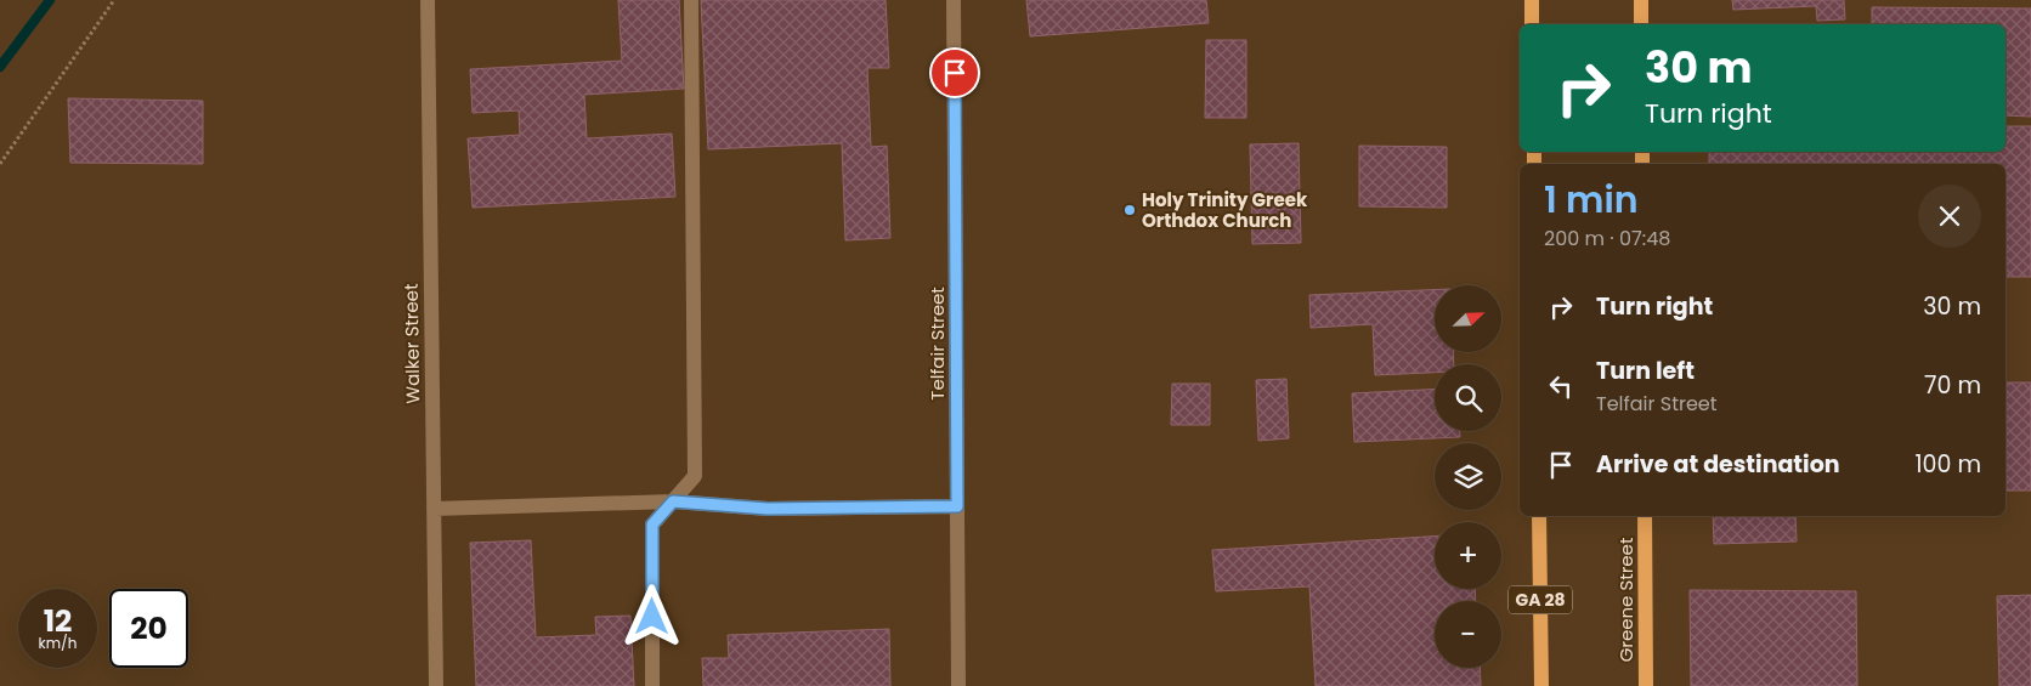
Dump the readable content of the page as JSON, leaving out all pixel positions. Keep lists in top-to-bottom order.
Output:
{
  "streets": {
    "main road": ["GA 28", "Greene Street"],
    "street": ["Walker Street", "Telfair Street"]
  },
  "places": ["Holy Trinity Greek Orthdox Church"],
  "north": "top right",
  "page": {
    "turn": ["30 m", "Turn right"],
    "heading": ["1 min", "200 m · 07:48"],
    "list": [
      {
        "name": "Turn right",
        "value": "30 m"
      },
      {
        "name": "Turn left",
        "note": "Telfair Street",
        "value": "70 m"
      },
      {
        "name": "Arrive at destination",
        "value": "100 m"
      }
    ],
    "map_buttons": ["+", "−"],
    "speed": "12 km/h",
    "limit": "20"
  }
}
